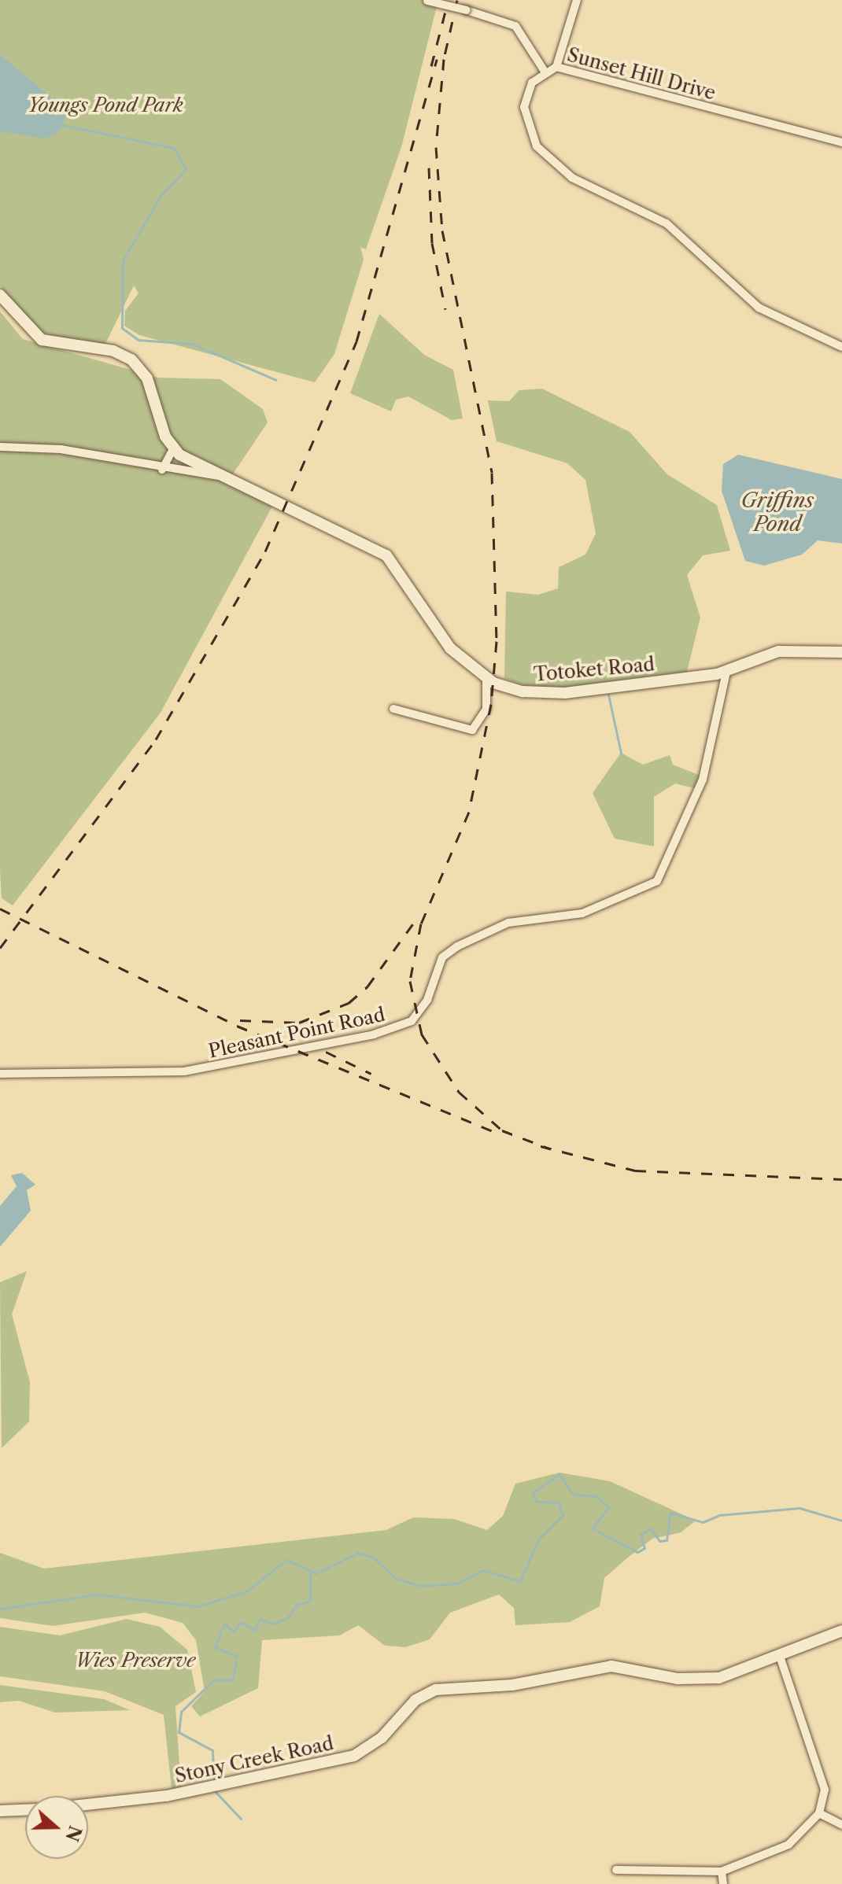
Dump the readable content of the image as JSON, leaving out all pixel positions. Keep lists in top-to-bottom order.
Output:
{
  "streets": {
    "main road": ["Totoket Road", "Stony Creek Road"],
    "street": ["Sunset Hill Drive", "Pleasant Point Road"]
  },
  "crossings": [
    ["Totoket Road", "Pleasant Point Road"]
  ],
  "water": ["Griffins Pond"],
  "parks": ["Youngs Pond Park", "Wies Preserve"],
  "north": "right"
}
